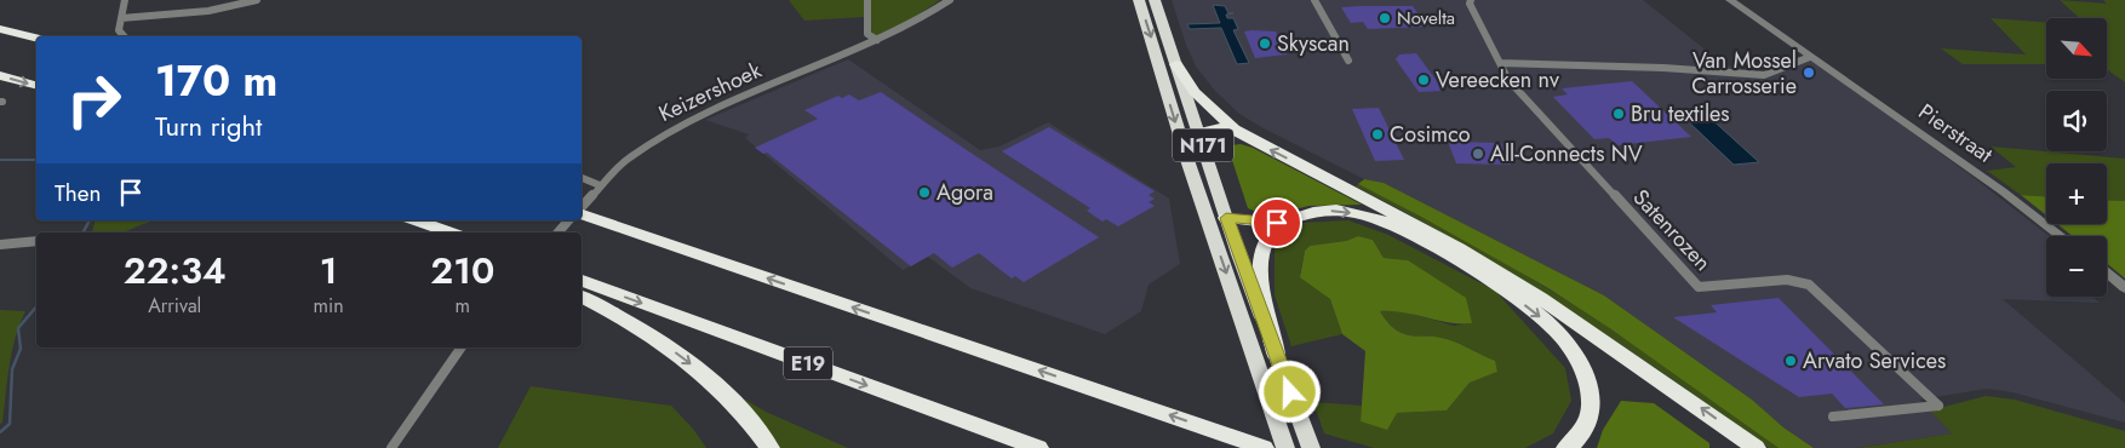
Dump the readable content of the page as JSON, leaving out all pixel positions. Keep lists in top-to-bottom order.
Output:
{
  "streets": {
    "highway": ["N171", "E19"],
    "street": ["Keizershoek", "Pierstraat", "Satenrozen"]
  },
  "places": [
    "Novelta",
    "Skyscan",
    "Van Mossel Carrosserie",
    "Vereecken nv",
    "Bru textiles",
    "Cosimco",
    "All-Connects NV",
    "Agora",
    "Arvato Services"
  ],
  "north": "bottom right",
  "page": {
    "map_buttons": ["+", "−"],
    "turn": ["170 m", "Turn right"],
    "then": "Then",
    "eta": [
      "22:34",
      "Arrival",
      "1",
      "min",
      "210",
      "m"
    ]
  }
}
